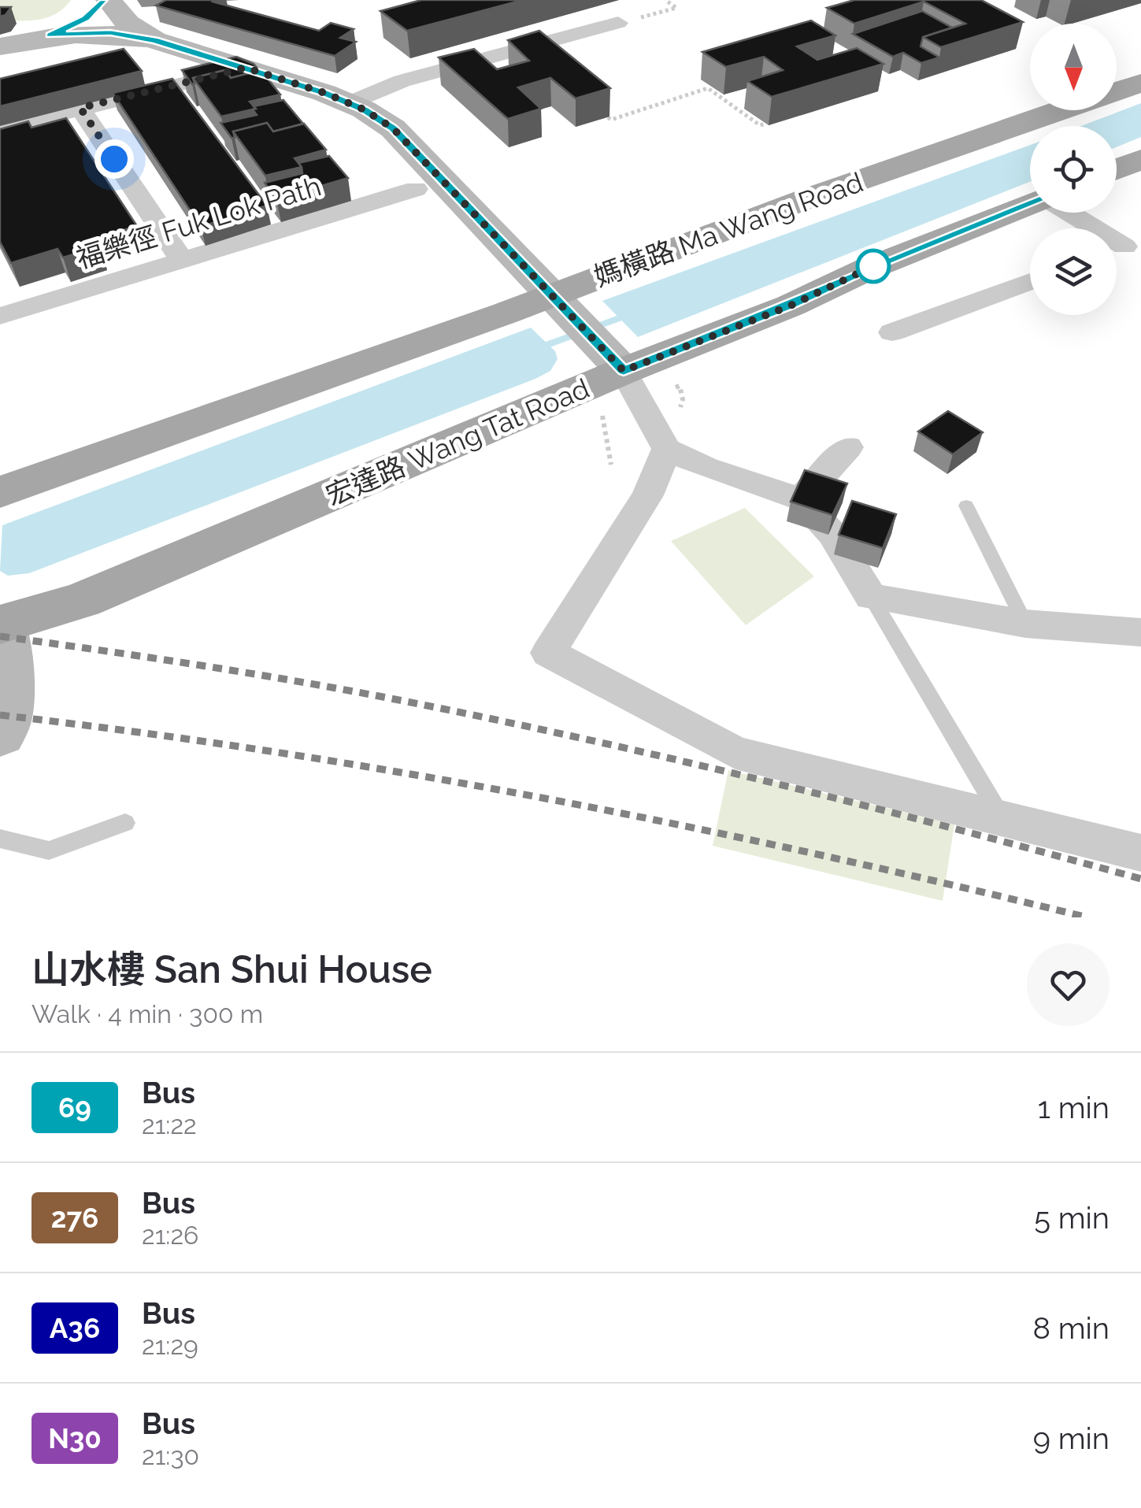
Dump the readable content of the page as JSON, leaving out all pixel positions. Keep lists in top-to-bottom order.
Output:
{
  "streets": {
    "main road": ["媽橫路 Ma Wang Road", "宏達路 Wang Tat Road"],
    "street": ["福樂徑 Fuk Lok Path"]
  },
  "lines": ["bus line 69"],
  "north": "bottom",
  "page": {
    "heading": ["山水樓 San Shui House", "Walk · 4 min · 300 m"],
    "list": [
      {
        "mark": "69",
        "name": "Bus",
        "note": "21:22",
        "value": "1 min"
      },
      {
        "mark": "276",
        "name": "Bus",
        "note": "21:26",
        "value": "5 min"
      },
      {
        "mark": "A36",
        "name": "Bus",
        "note": "21:29",
        "value": "8 min"
      },
      {
        "mark": "N30",
        "name": "Bus",
        "note": "21:30",
        "value": "9 min"
      }
    ]
  }
}
